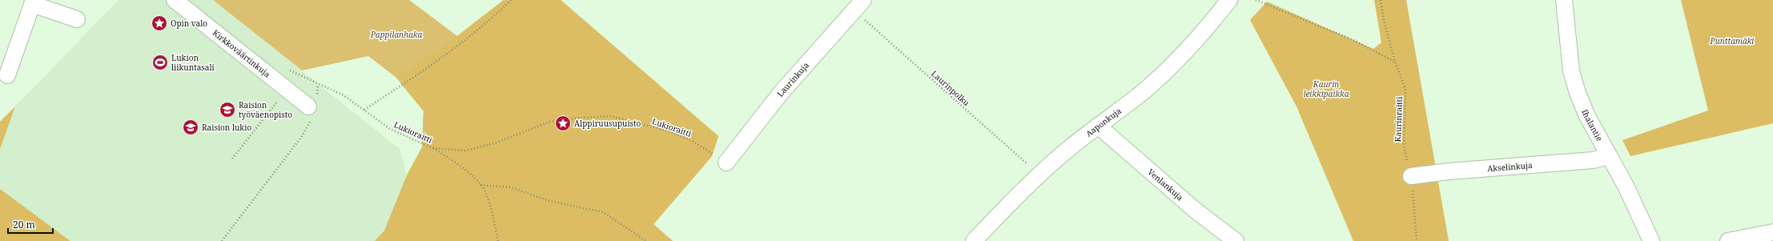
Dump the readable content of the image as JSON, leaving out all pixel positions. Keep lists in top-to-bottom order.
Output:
{
  "streets": {
    "street": [
      "Kirkkoväärtinkuja",
      "Laurinkuja",
      "Aaponkuja",
      "Ihalantie",
      "Akselinkuja",
      "Venlankuja"
    ],
    "path": ["Laurinpolku", "Kaurinraitti", "Lukioraitti"]
  },
  "crossings": [
    ["Kirkkoväärtinkuja", "Lukioraitti"],
    ["Laurinkuja", "Laurinpolku"],
    ["Laurinkuja", "Lukioraitti"],
    ["Laurinpolku", "Aaponkuja"],
    ["Kaurinraitti", "Akselinkuja"],
    ["Aaponkuja", "Venlankuja"],
    ["Ihalantie", "Akselinkuja"]
  ],
  "parks": ["Pappilanhaka", "Punttamäki", "Kaurin leikkipaikka"],
  "places": {
    "place": ["Opin valo", "Alppiruusupuisto"],
    "sports": ["Lukion liikuntasali"],
    "school or university": ["Raision työväenopisto", "Raision lukio"]
  },
  "scale_bar": "20 m"
}
